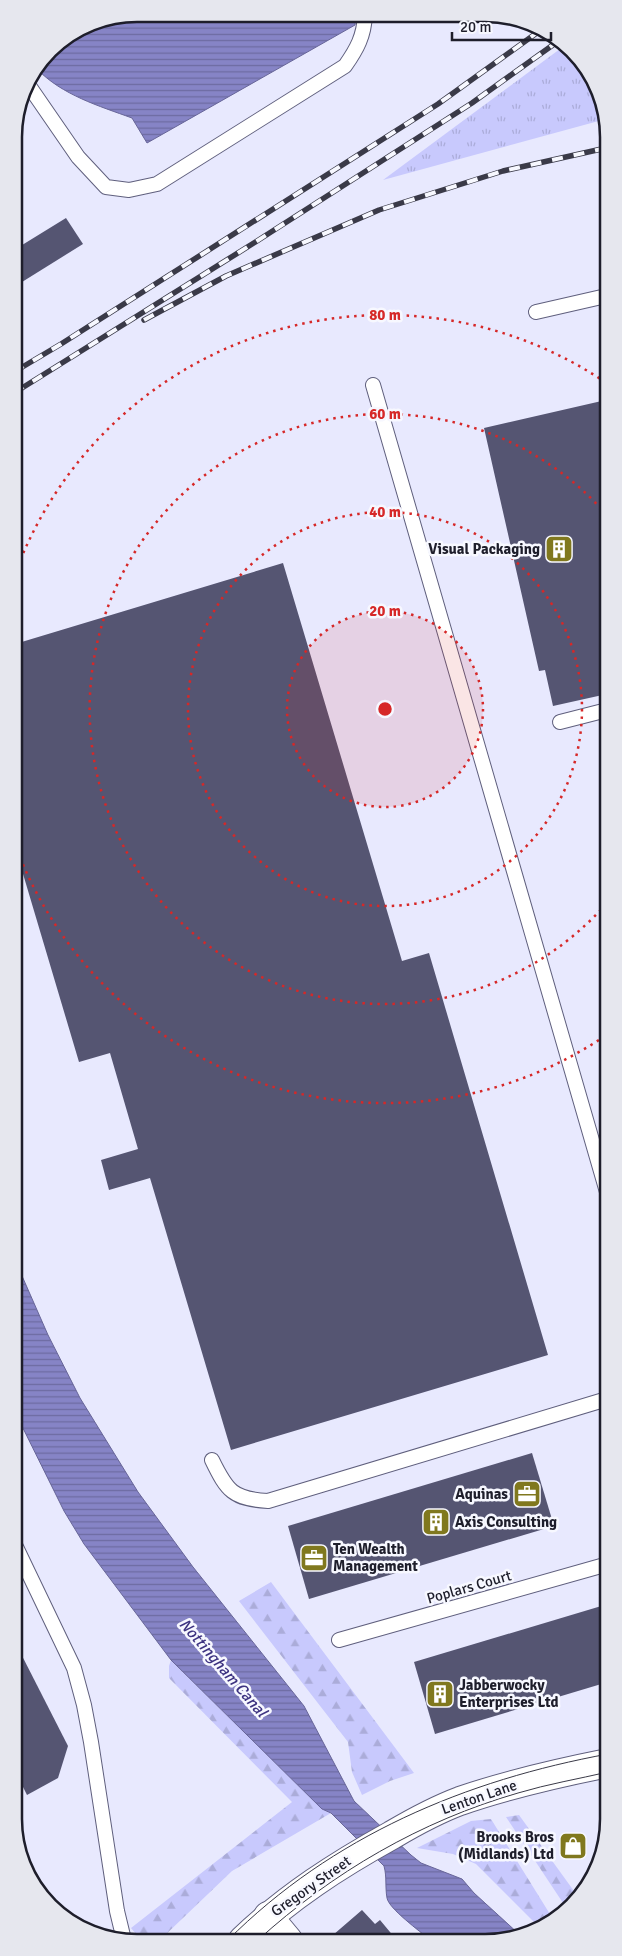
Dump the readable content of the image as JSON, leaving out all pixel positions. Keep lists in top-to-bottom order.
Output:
{
  "streets": {
    "street": ["Lenton Lane", "Gregory Street"],
    "lane": ["Poplars Court"]
  },
  "crossings": [
    ["Lenton Lane", "Gregory Street"]
  ],
  "water": ["Nottingham Canal"],
  "places": {
    "building": ["Visual Packaging", "Axis Consulting", "Jabberwocky Enterprises Ltd"],
    "office": ["Aquinas", "Ten Wealth Management"],
    "shop": ["Brooks Bros (Midlands) Ltd"]
  },
  "scale_bar": "20 m",
  "rings": [
    "80 m",
    "60 m",
    "40 m",
    "20 m"
  ]
}
